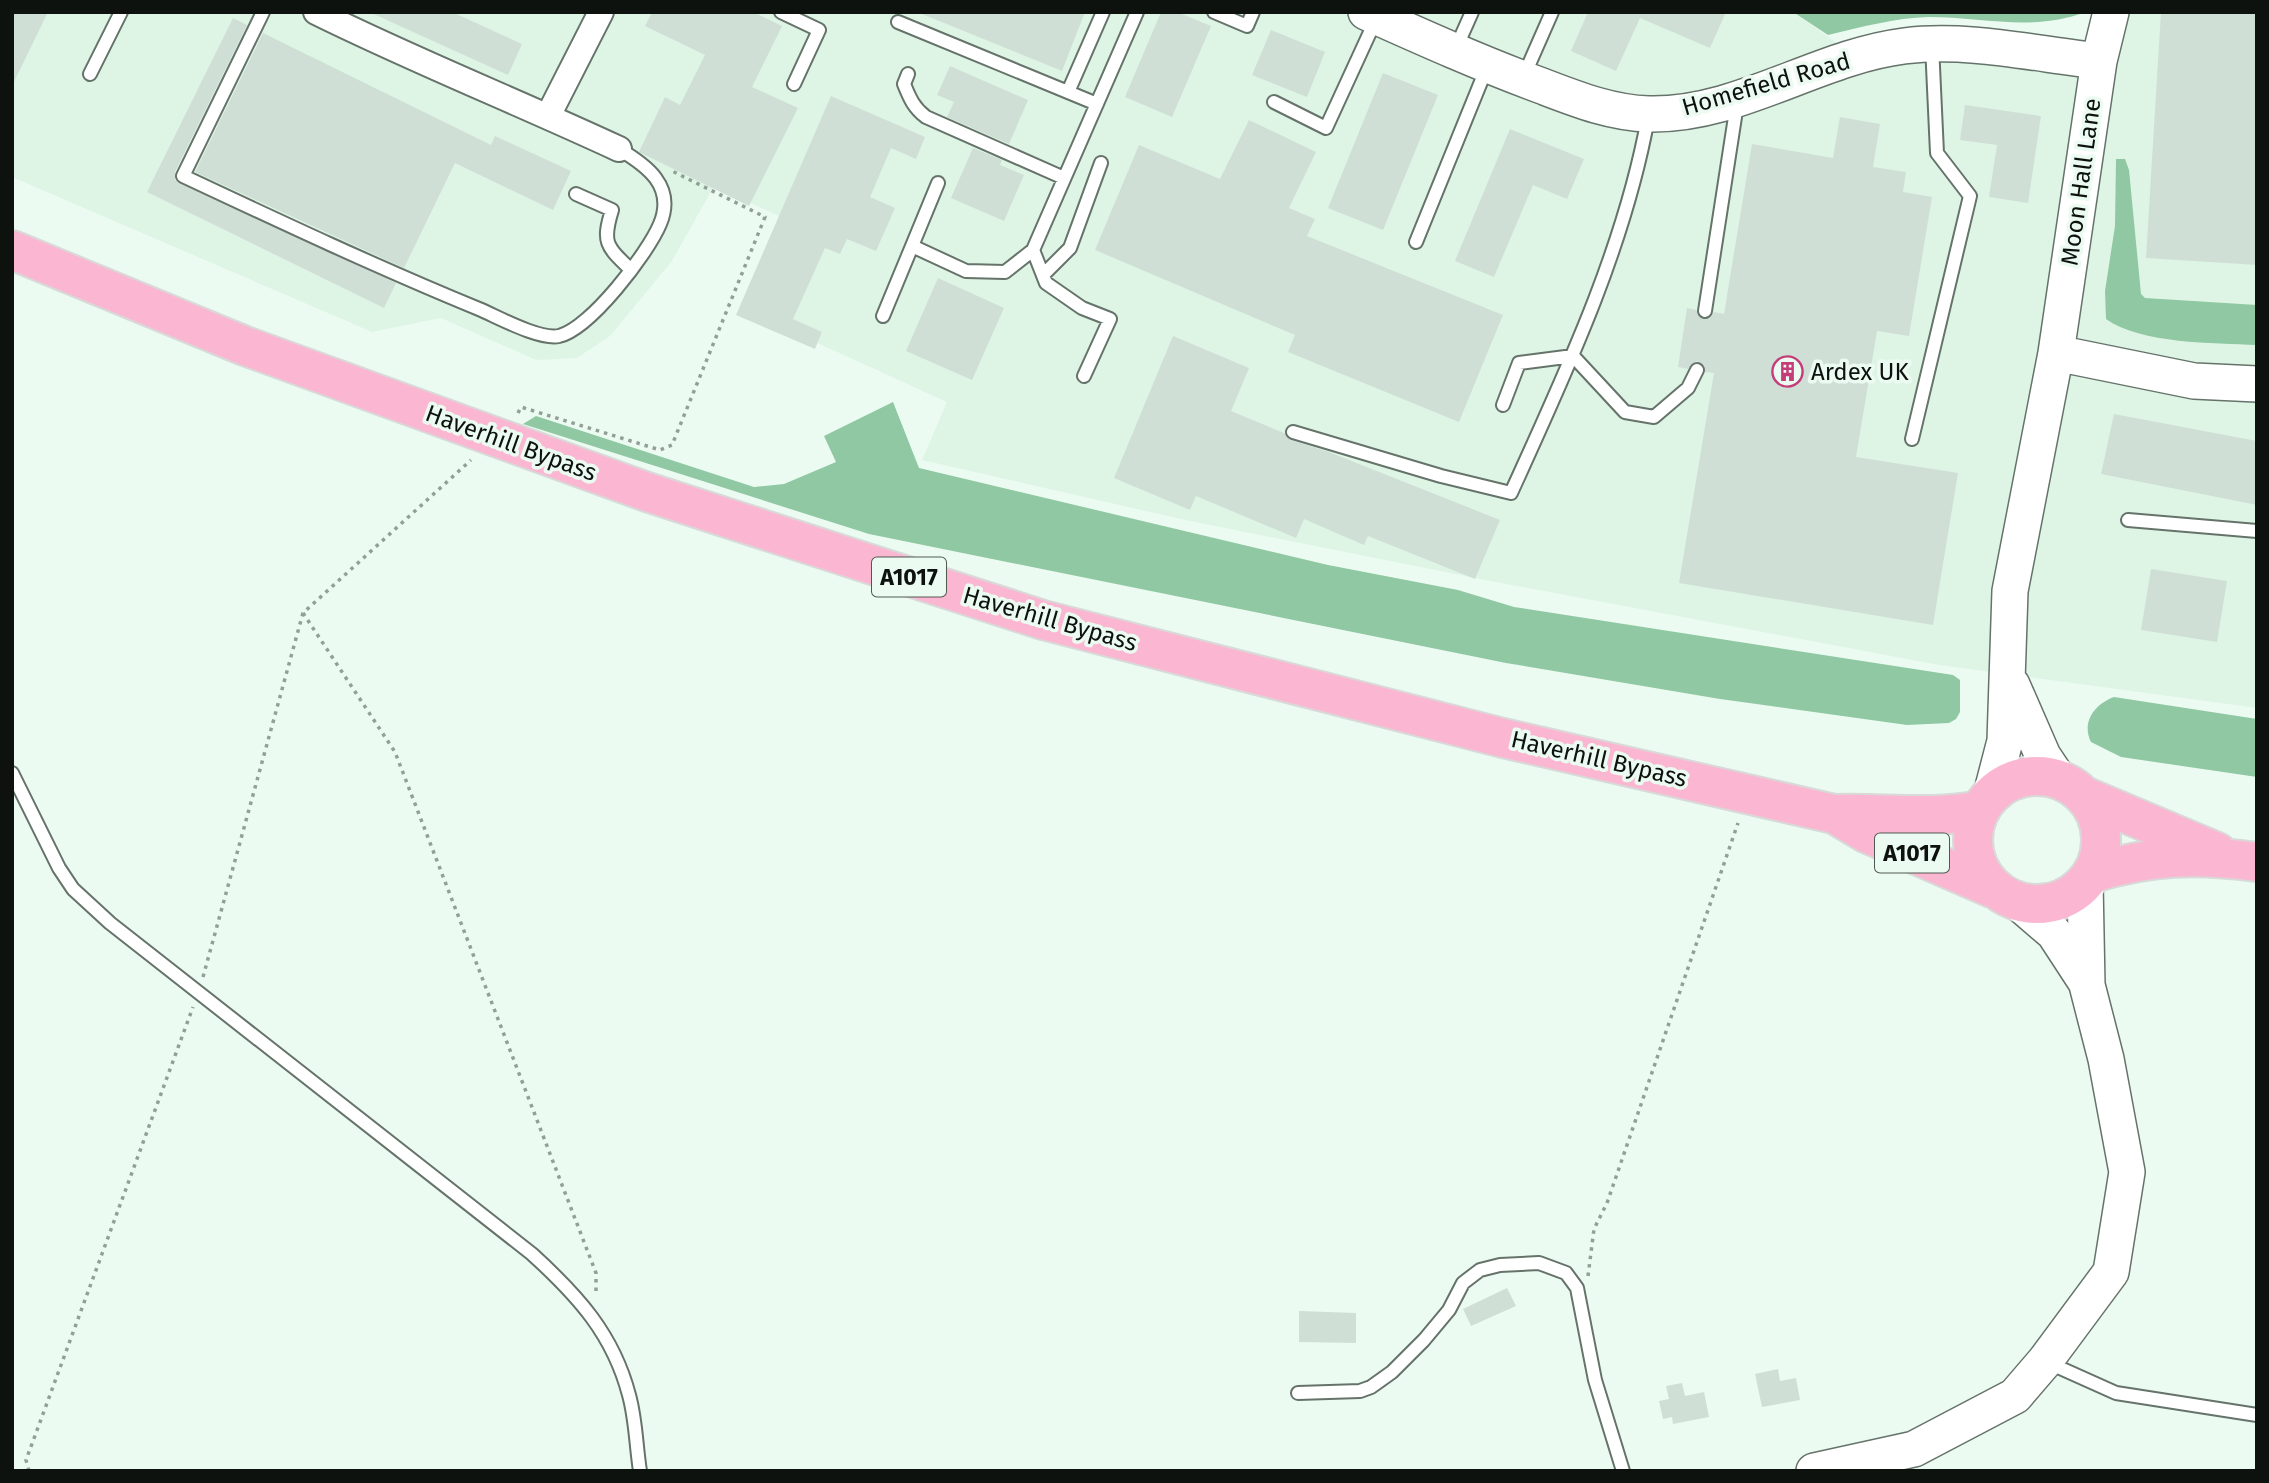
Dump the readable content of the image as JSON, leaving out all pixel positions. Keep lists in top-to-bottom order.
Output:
{
  "streets": {
    "main road": ["Haverhill Bypass", "A1017"],
    "street": ["Homefield Road", "Moon Hall Lane"]
  },
  "crossings": [
    ["Homefield Road", "Moon Hall Lane"],
    ["Moon Hall Lane", "Haverhill Bypass"]
  ],
  "places": {
    "building": ["Ardex UK"]
  }
}
